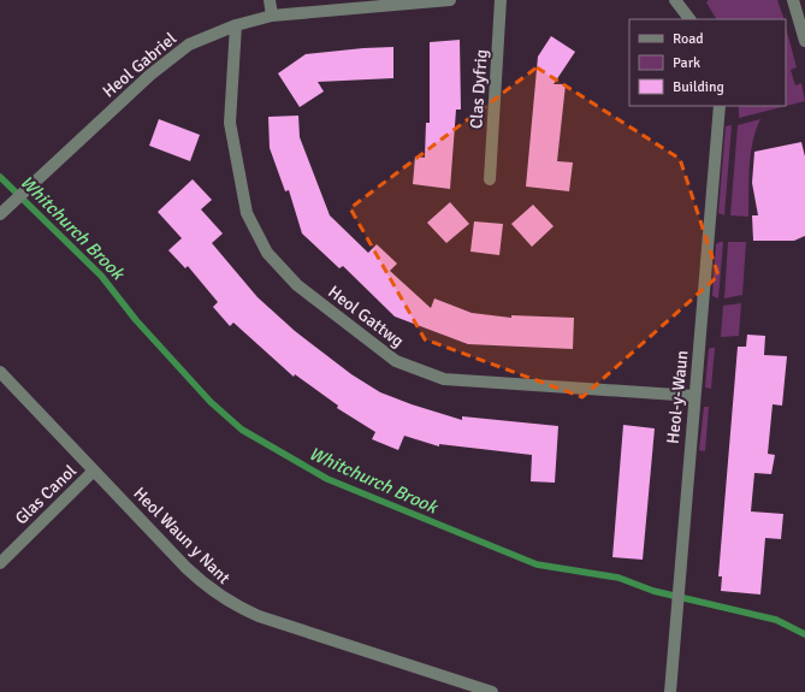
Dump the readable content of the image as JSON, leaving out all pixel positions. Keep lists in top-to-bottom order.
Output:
{
  "streets": {
    "street": [
      "Heol Gabriel",
      "Clas Dyfrig",
      "Heol Gattwg",
      "Heol-y-Waun",
      "Glas Canol",
      "Heol Waun y Nant"
    ]
  },
  "crossings": [
    ["Heol Gabriel", "Heol Gattwg"],
    ["Heol Gattwg", "Heol-y-Waun"],
    ["Glas Canol", "Heol Waun y Nant"]
  ],
  "water": ["Whitchurch Brook"],
  "legend": ["Road", "Park", "Building"]
}
